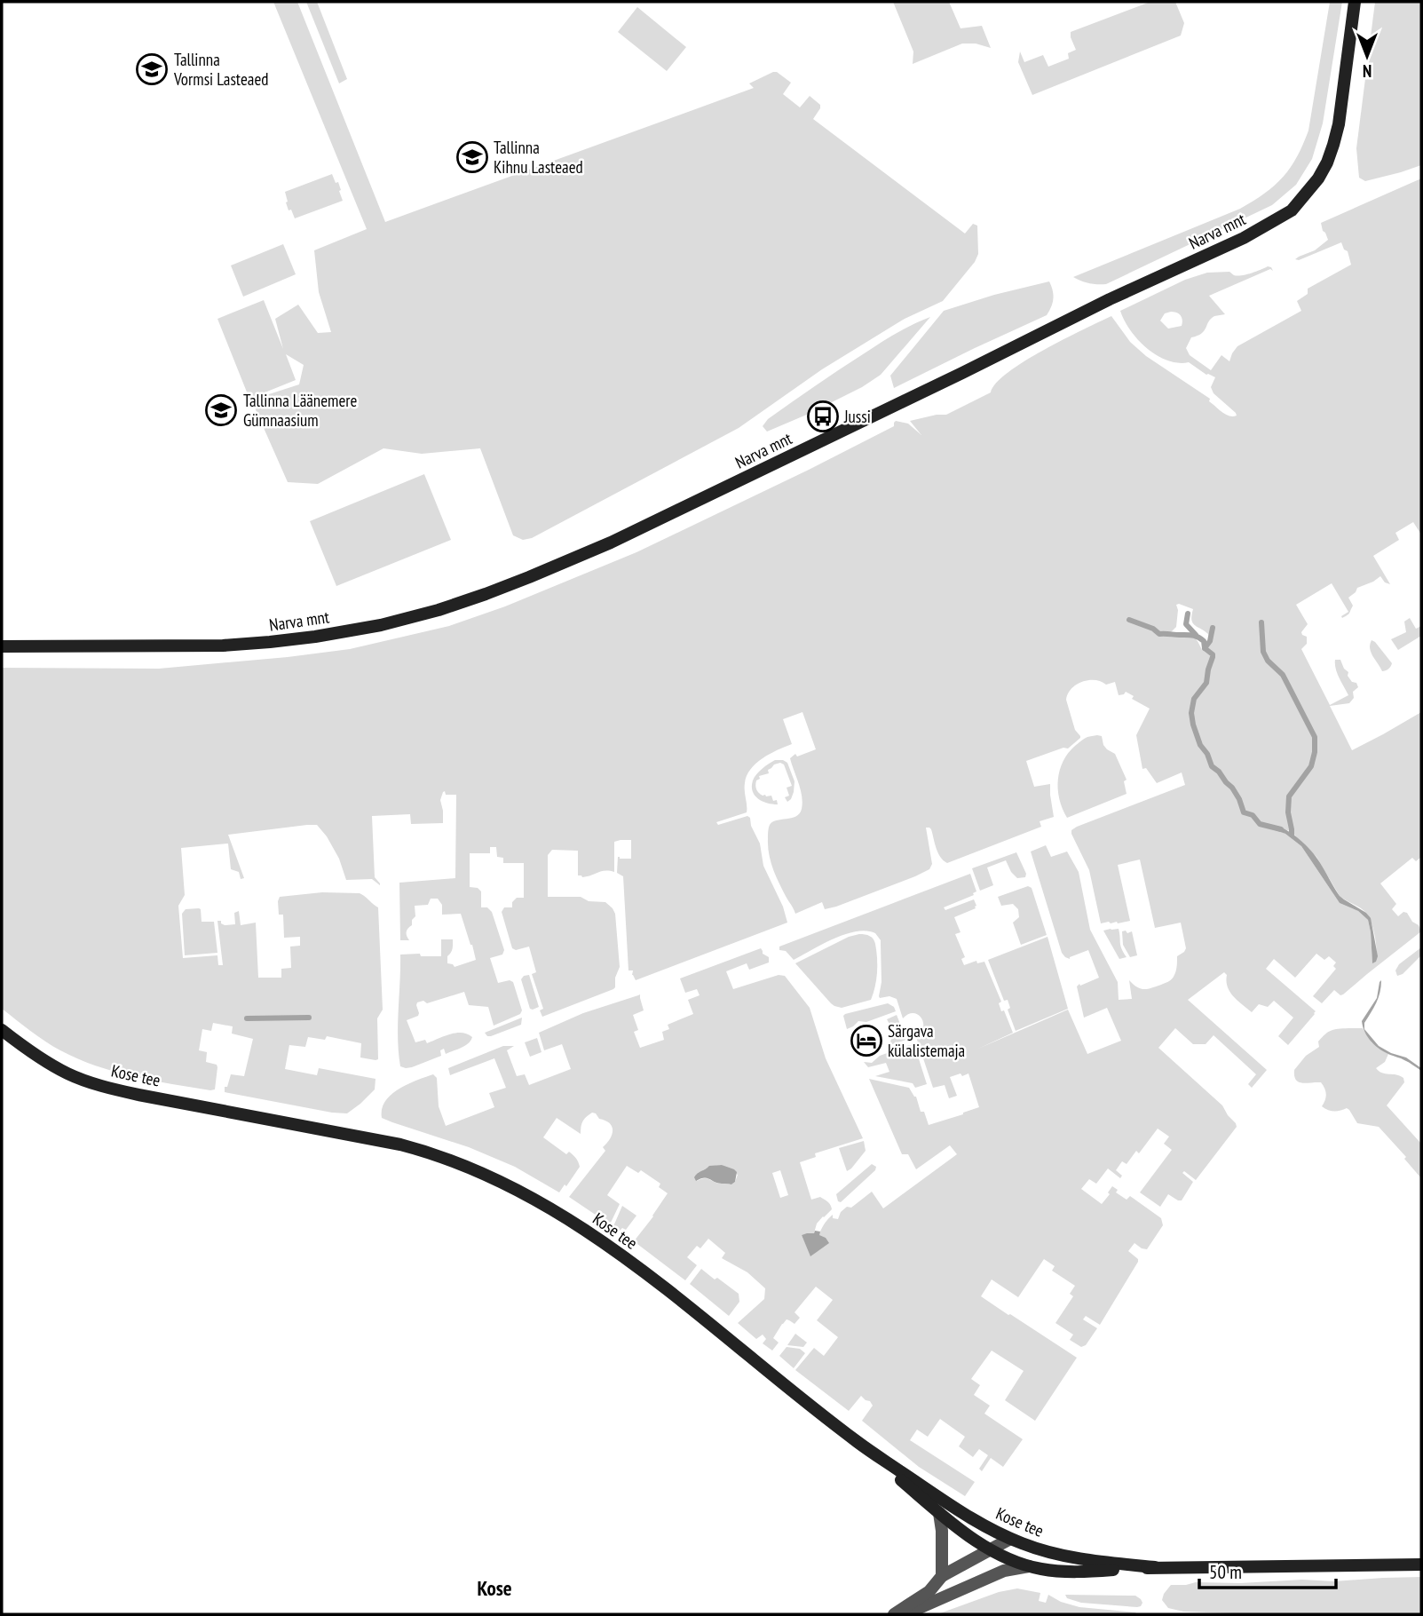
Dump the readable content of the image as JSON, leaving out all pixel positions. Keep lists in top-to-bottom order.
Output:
{
  "streets": {
    "main road": ["Narva mnt", "Kose tee"]
  },
  "districts": ["Kose"],
  "places": {
    "school or university": ["Tallinna Vormsi Lasteaed", "Tallinna Kihnu Lasteaed", "Tallinna Läänemere Gümnaasium"],
    "bus stop": ["Jussi"],
    "hotel": ["Särgava külalistemaja"]
  },
  "scale_bar": "50 m",
  "north": "bottom"
}
